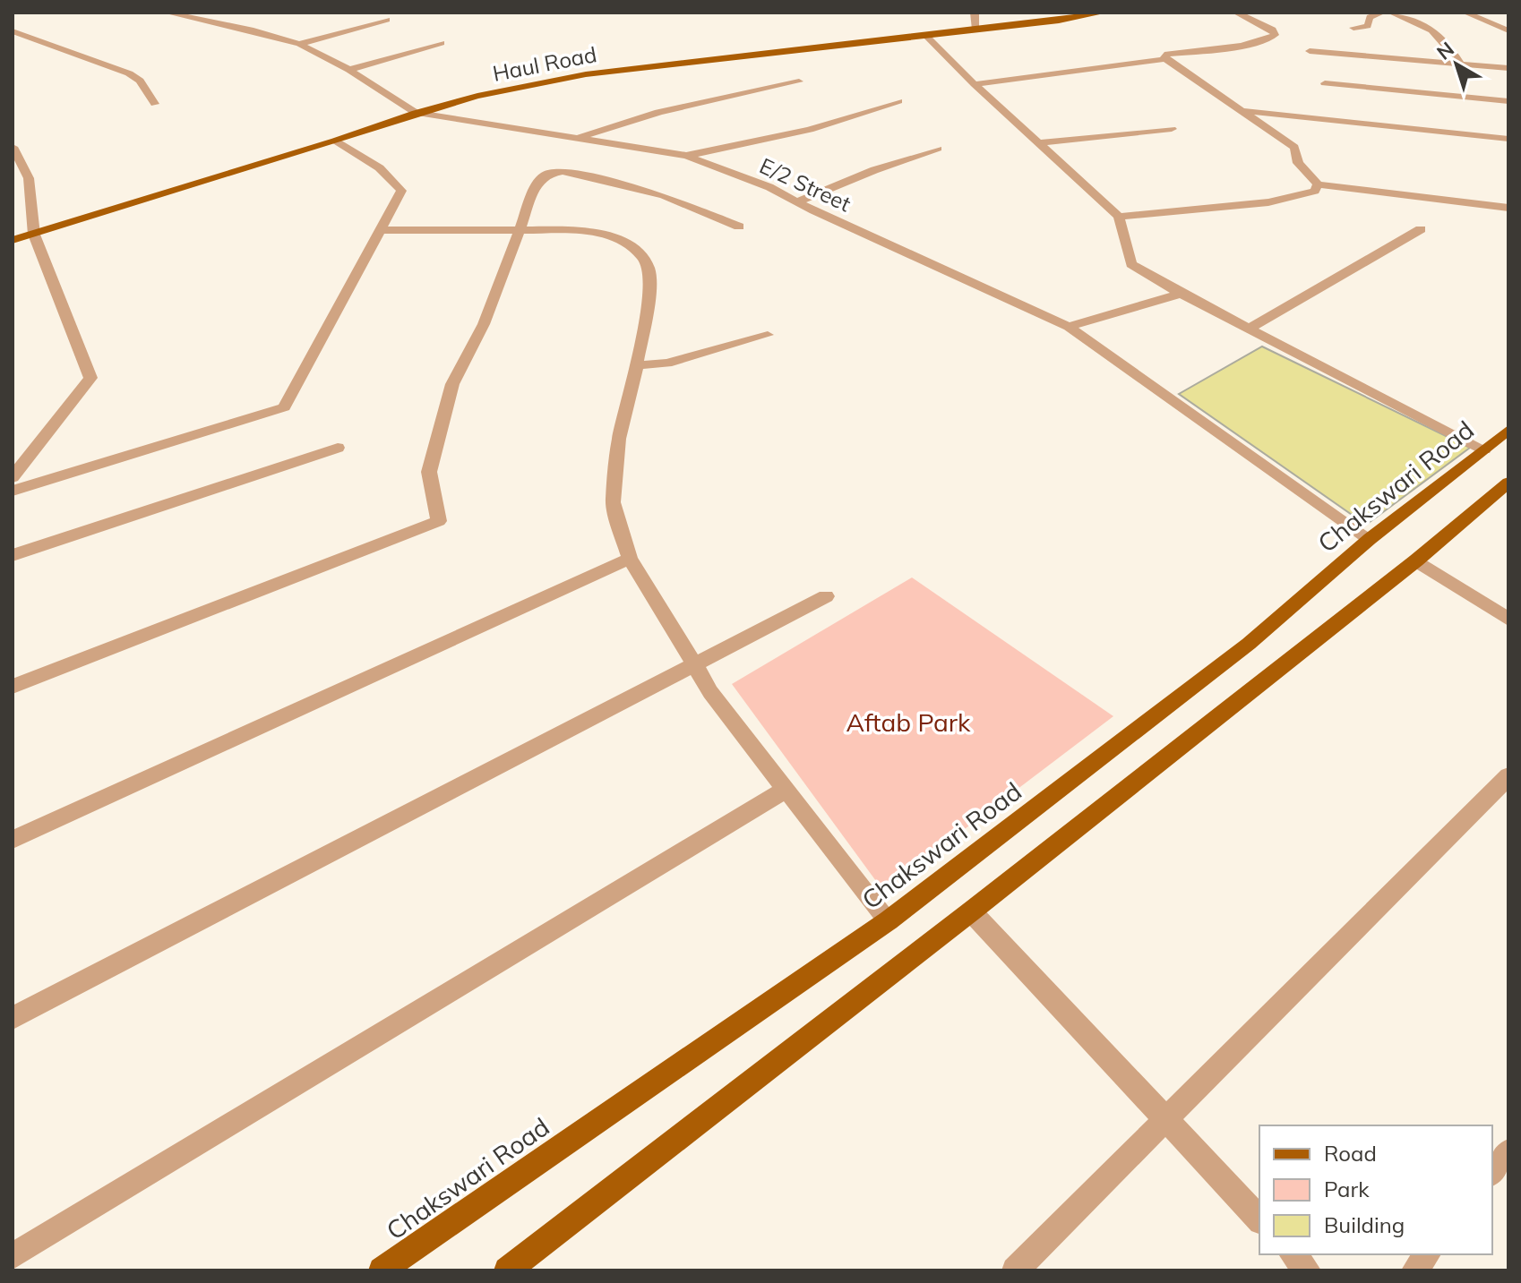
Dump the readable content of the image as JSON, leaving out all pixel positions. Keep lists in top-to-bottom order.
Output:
{
  "streets": {
    "main road": ["Haul Road", "Chakswari Road"],
    "street": ["E/2 Street"]
  },
  "crossings": [
    ["Haul Road", "E/2 Street"],
    ["E/2 Street", "Chakswari Road"]
  ],
  "parks": ["Aftab Park"],
  "legend": ["Road", "Park", "Building"],
  "north": "top left"
}
